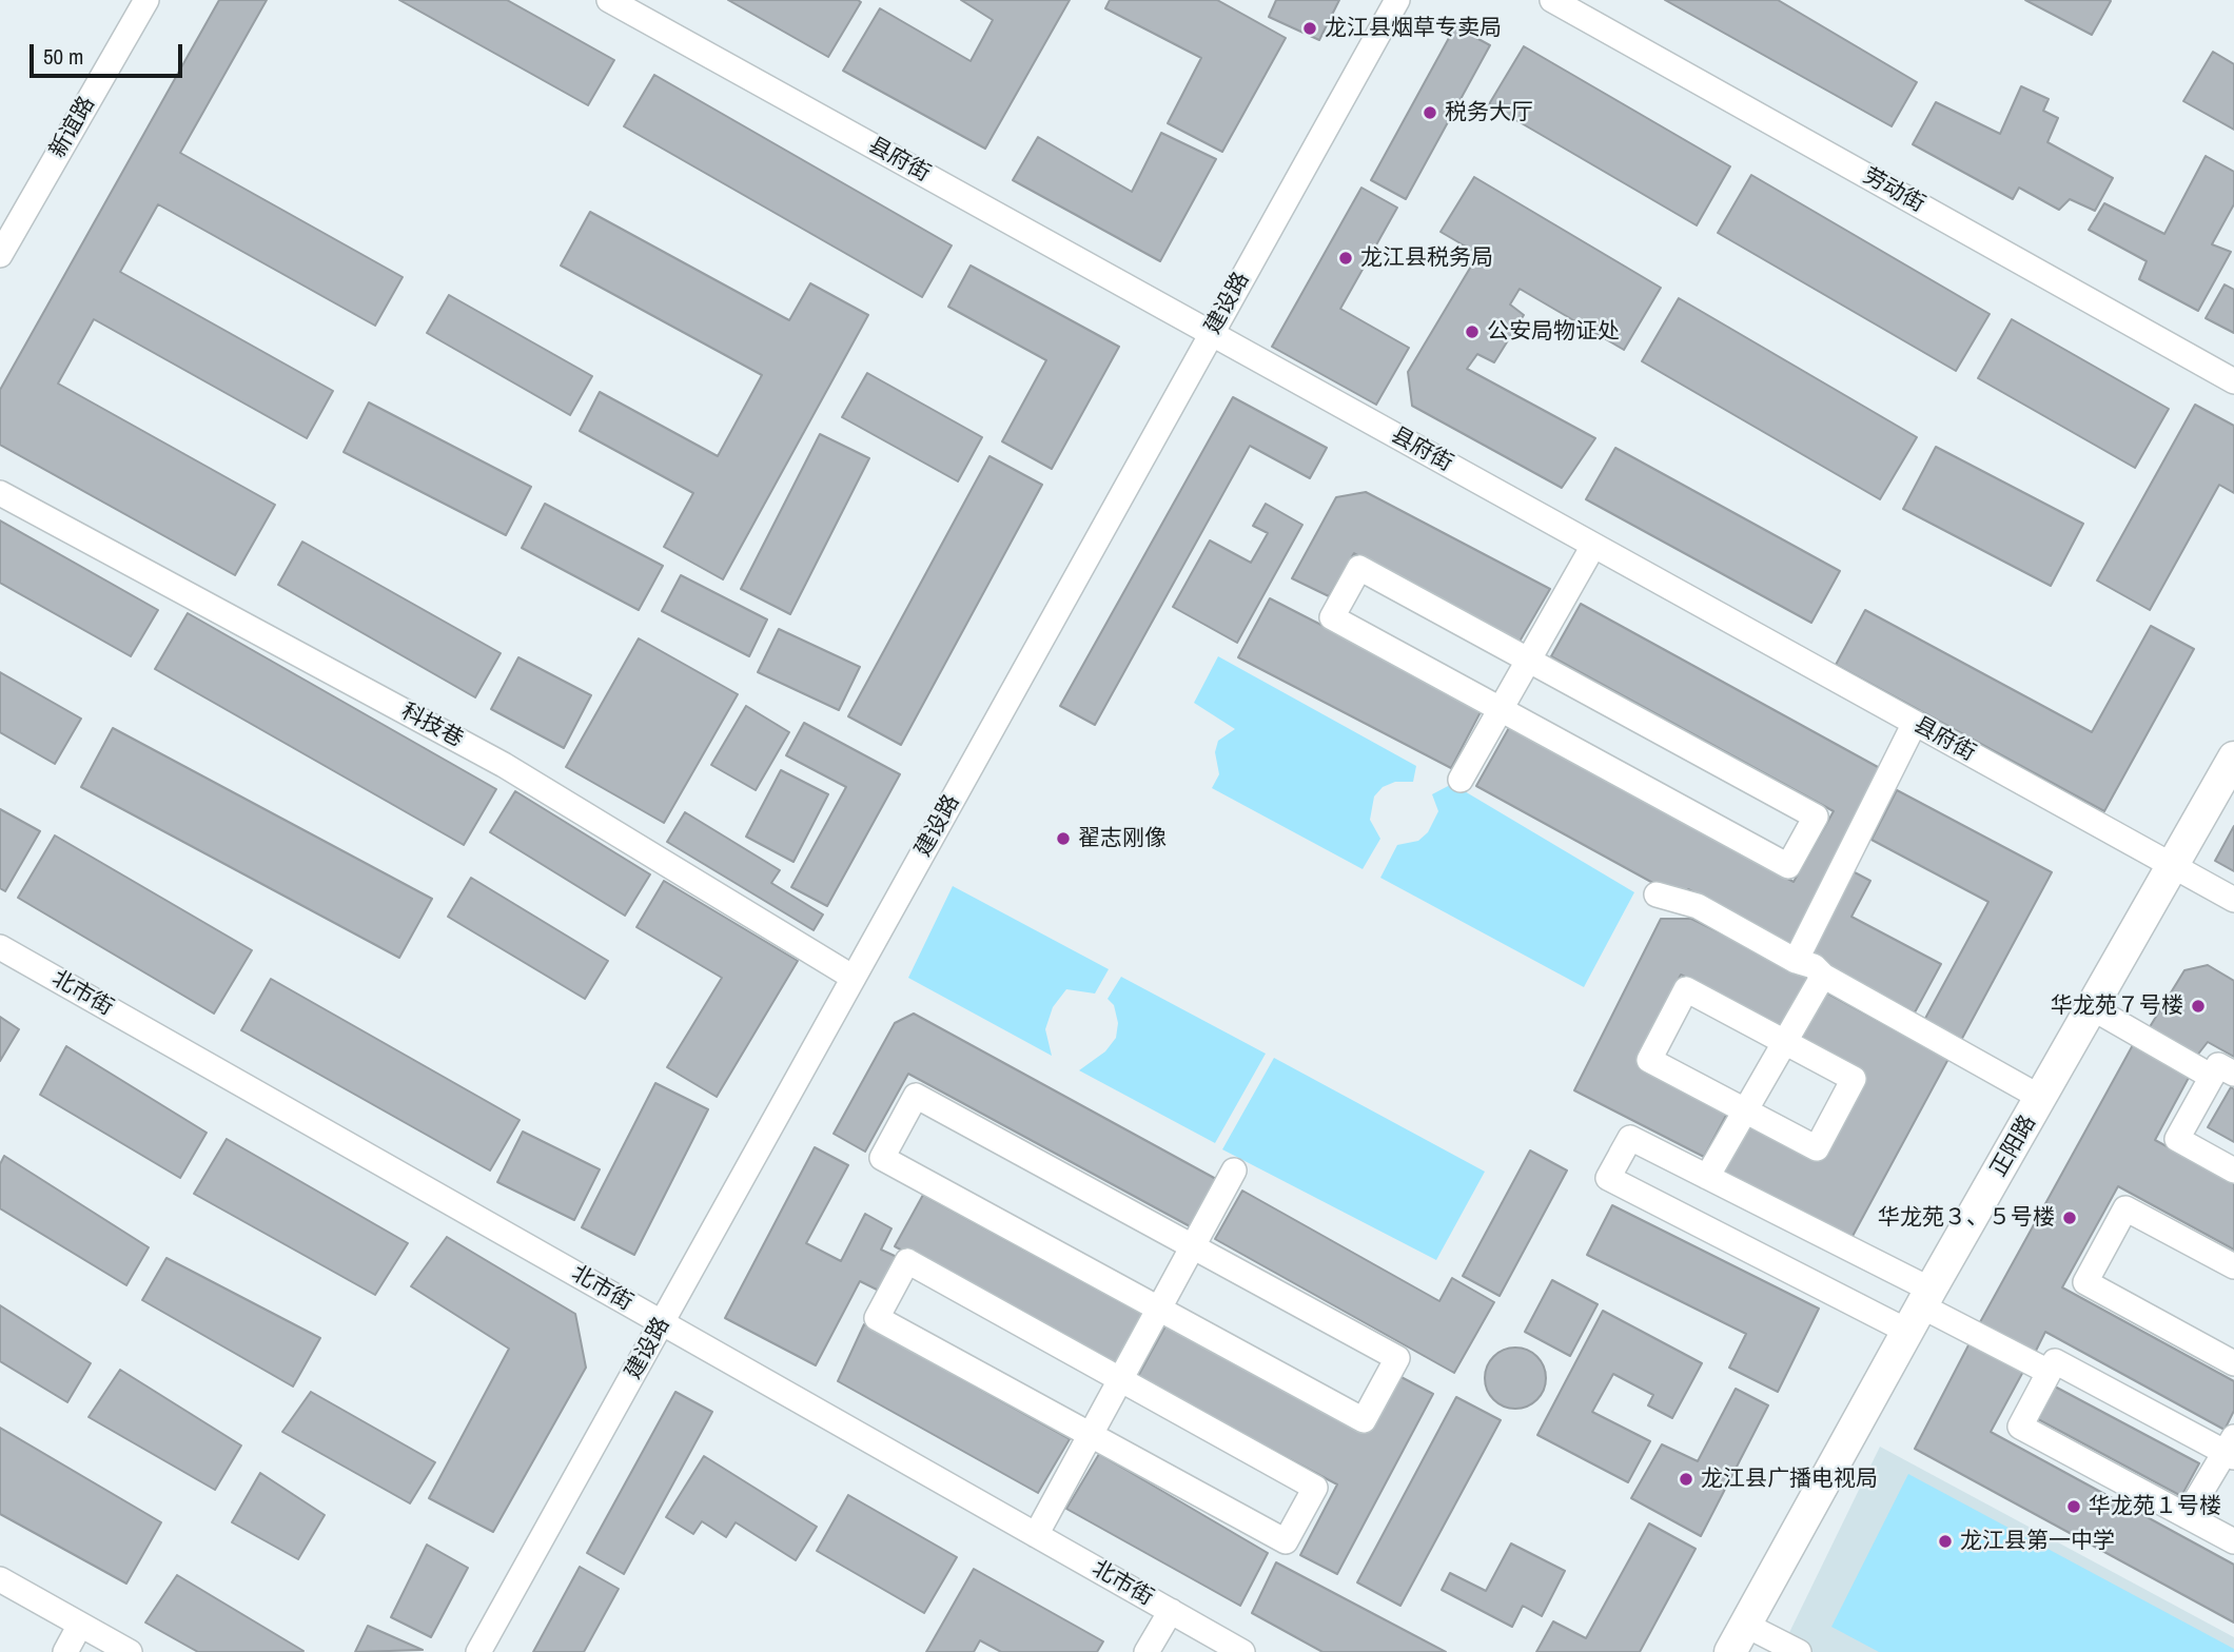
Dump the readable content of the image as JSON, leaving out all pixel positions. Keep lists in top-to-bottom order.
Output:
{
  "streets": {
    "main road": ["正阳路"],
    "street": [
      "新谊路",
      "县府街",
      "劳动街",
      "建设路",
      "科技巷",
      "北市街"
    ]
  },
  "crossings": [
    ["县府街", "建设路"],
    ["县府街", "正阳路"],
    ["建设路", "科技巷"],
    ["建设路", "北市街"]
  ],
  "places": [
    "龙江县烟草专卖局",
    "税务大厅",
    "龙江县税务局",
    "公安局物证处",
    "翟志刚像",
    "华龙苑７号楼",
    "华龙苑３、５号楼",
    "龙江县广播电视局",
    "华龙苑１号楼",
    "龙江县第一中学"
  ],
  "scale_bar": "50 m"
}
